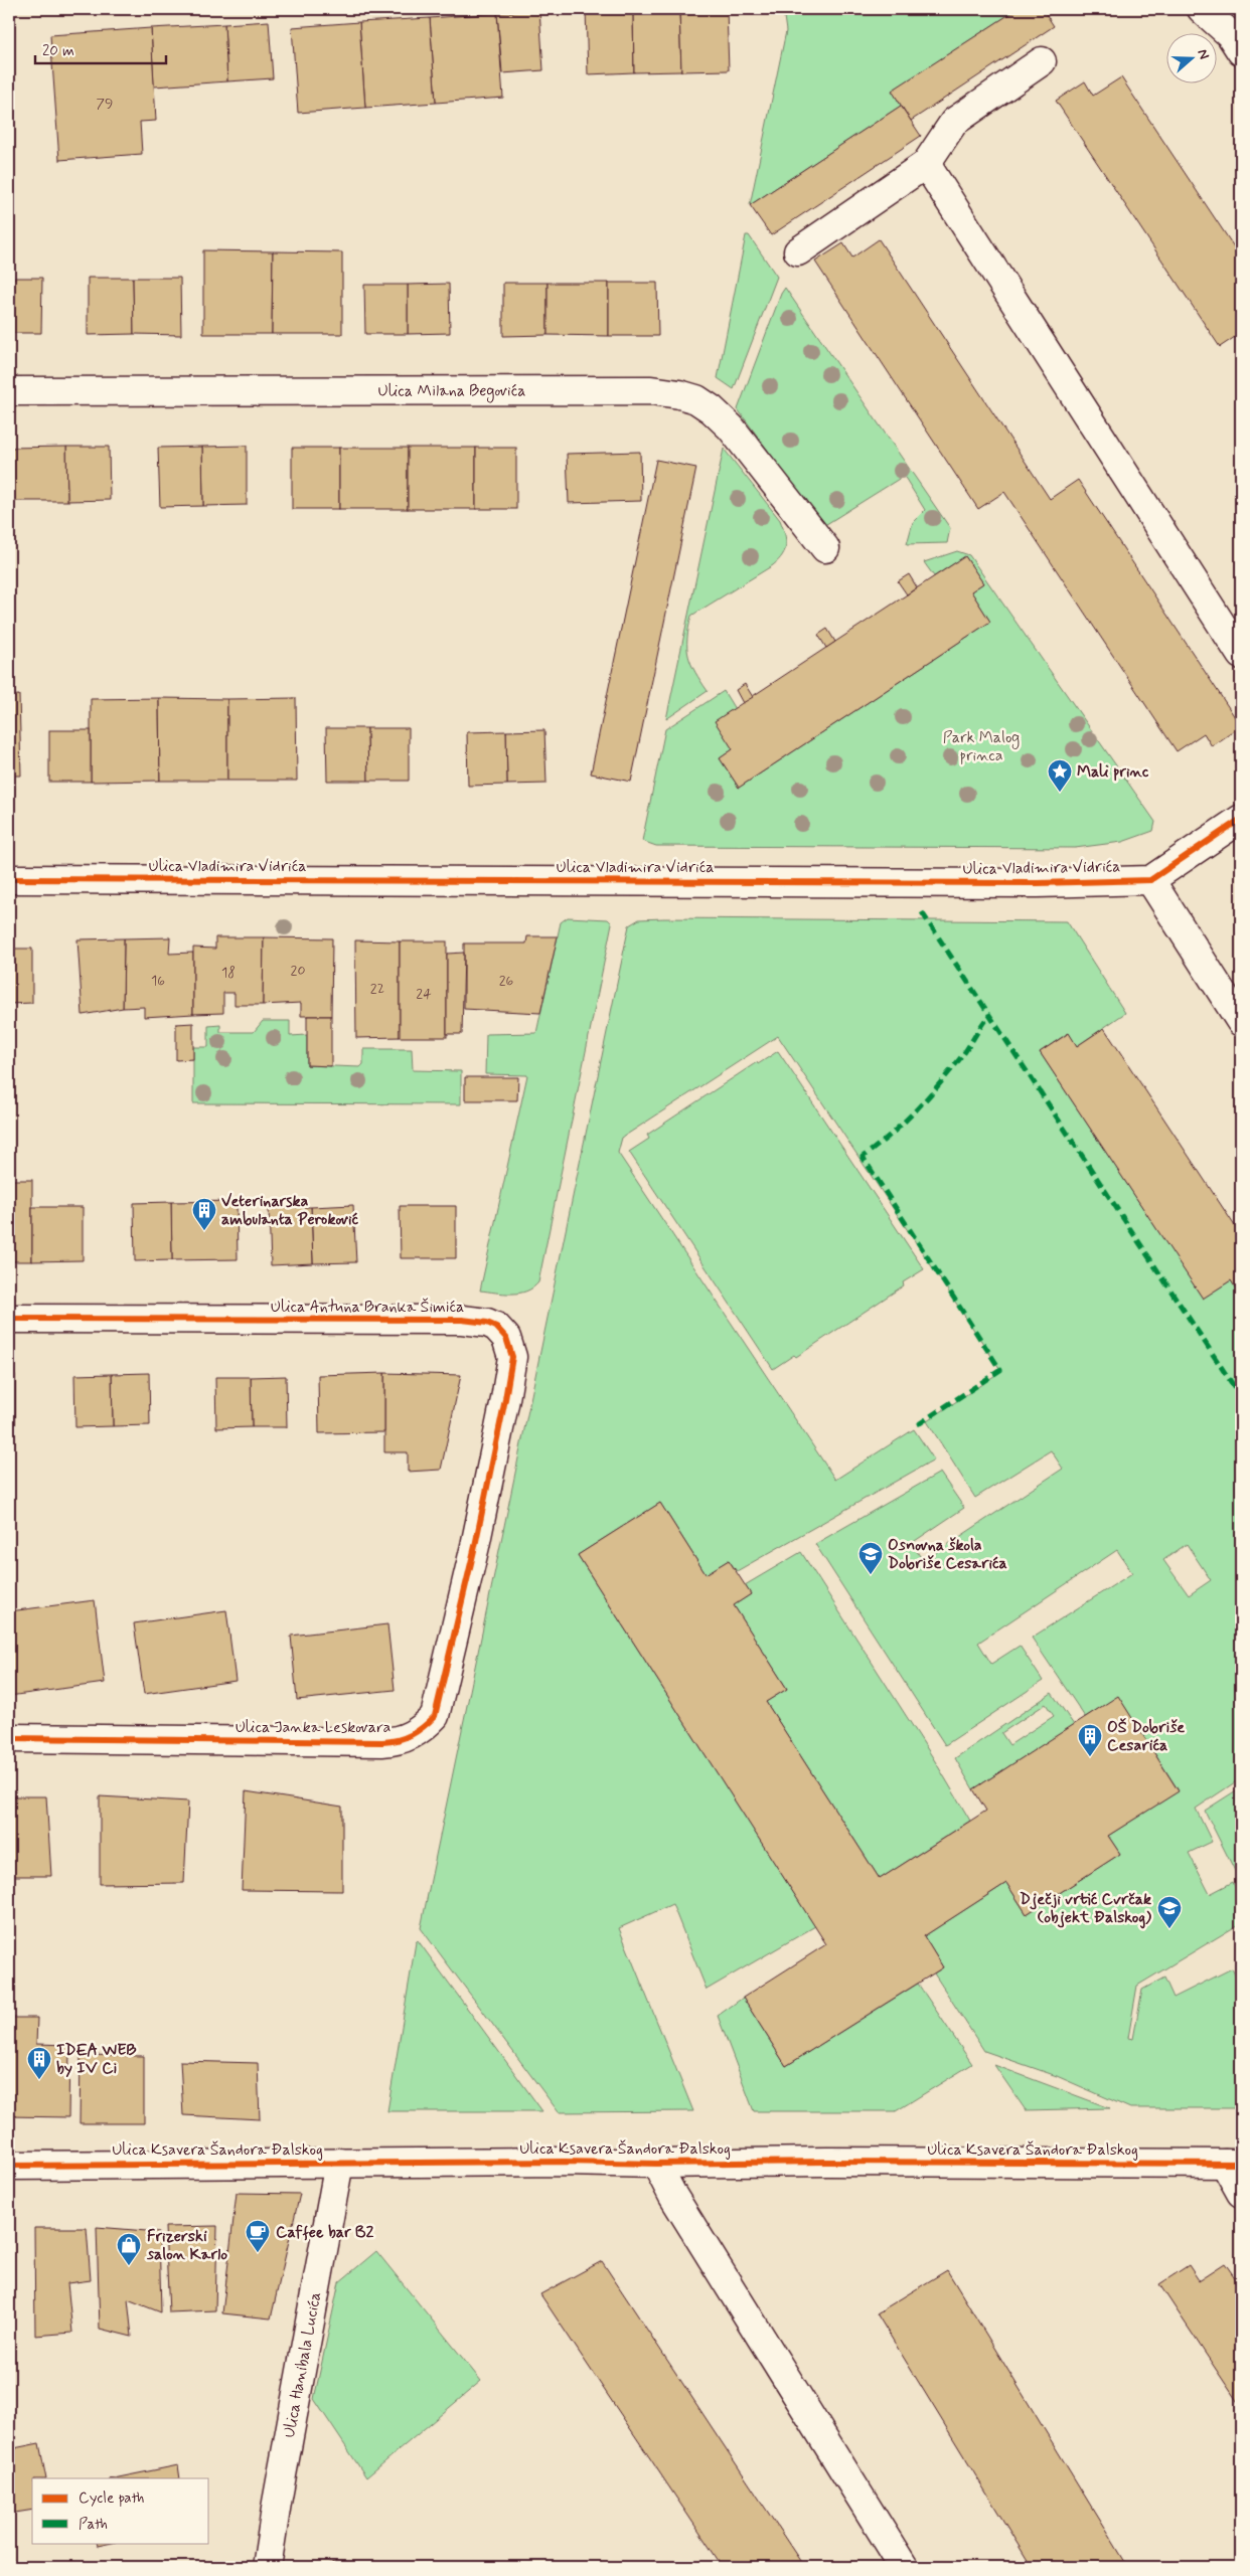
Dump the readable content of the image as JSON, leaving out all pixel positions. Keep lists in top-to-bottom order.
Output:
{
  "streets": {
    "street": [
      "Ulica Milana Begovića",
      "Ulica Vladimira Vidrića",
      "Ulica Antuna Branka Šimića",
      "Ulica Janka Leskovara",
      "Ulica Ksavera Šandora Đalskog",
      "Ulica Hanibala Lucića"
    ]
  },
  "crossings": [
    ["Ulica Antuna Branka Šimića", "Ulica Janka Leskovara"],
    ["Ulica Ksavera Šandora Đalskog", "Ulica Hanibala Lucića"]
  ],
  "parks": ["Park Malog princa"],
  "places": {
    "place": ["Mali princ"],
    "building": ["Veterinarska ambulanta Peroković", "OŠ Dobriše Cesarića", "IDEA WEB by IV Ci"],
    "school or university": ["Osnovna škola Dobriše Cesarića", "Dječji vrtić Cvrčak (objekt Đalskog)"],
    "cafe": ["Caffee bar B2"],
    "shop": ["Frizerski salon Karlo"]
  },
  "house_numbers": [
    "79",
    "20",
    "18",
    "16",
    "26",
    "22",
    "24"
  ],
  "legend": ["Cycle path", "Path"],
  "scale_bar": "20 m",
  "north": "right"
}
